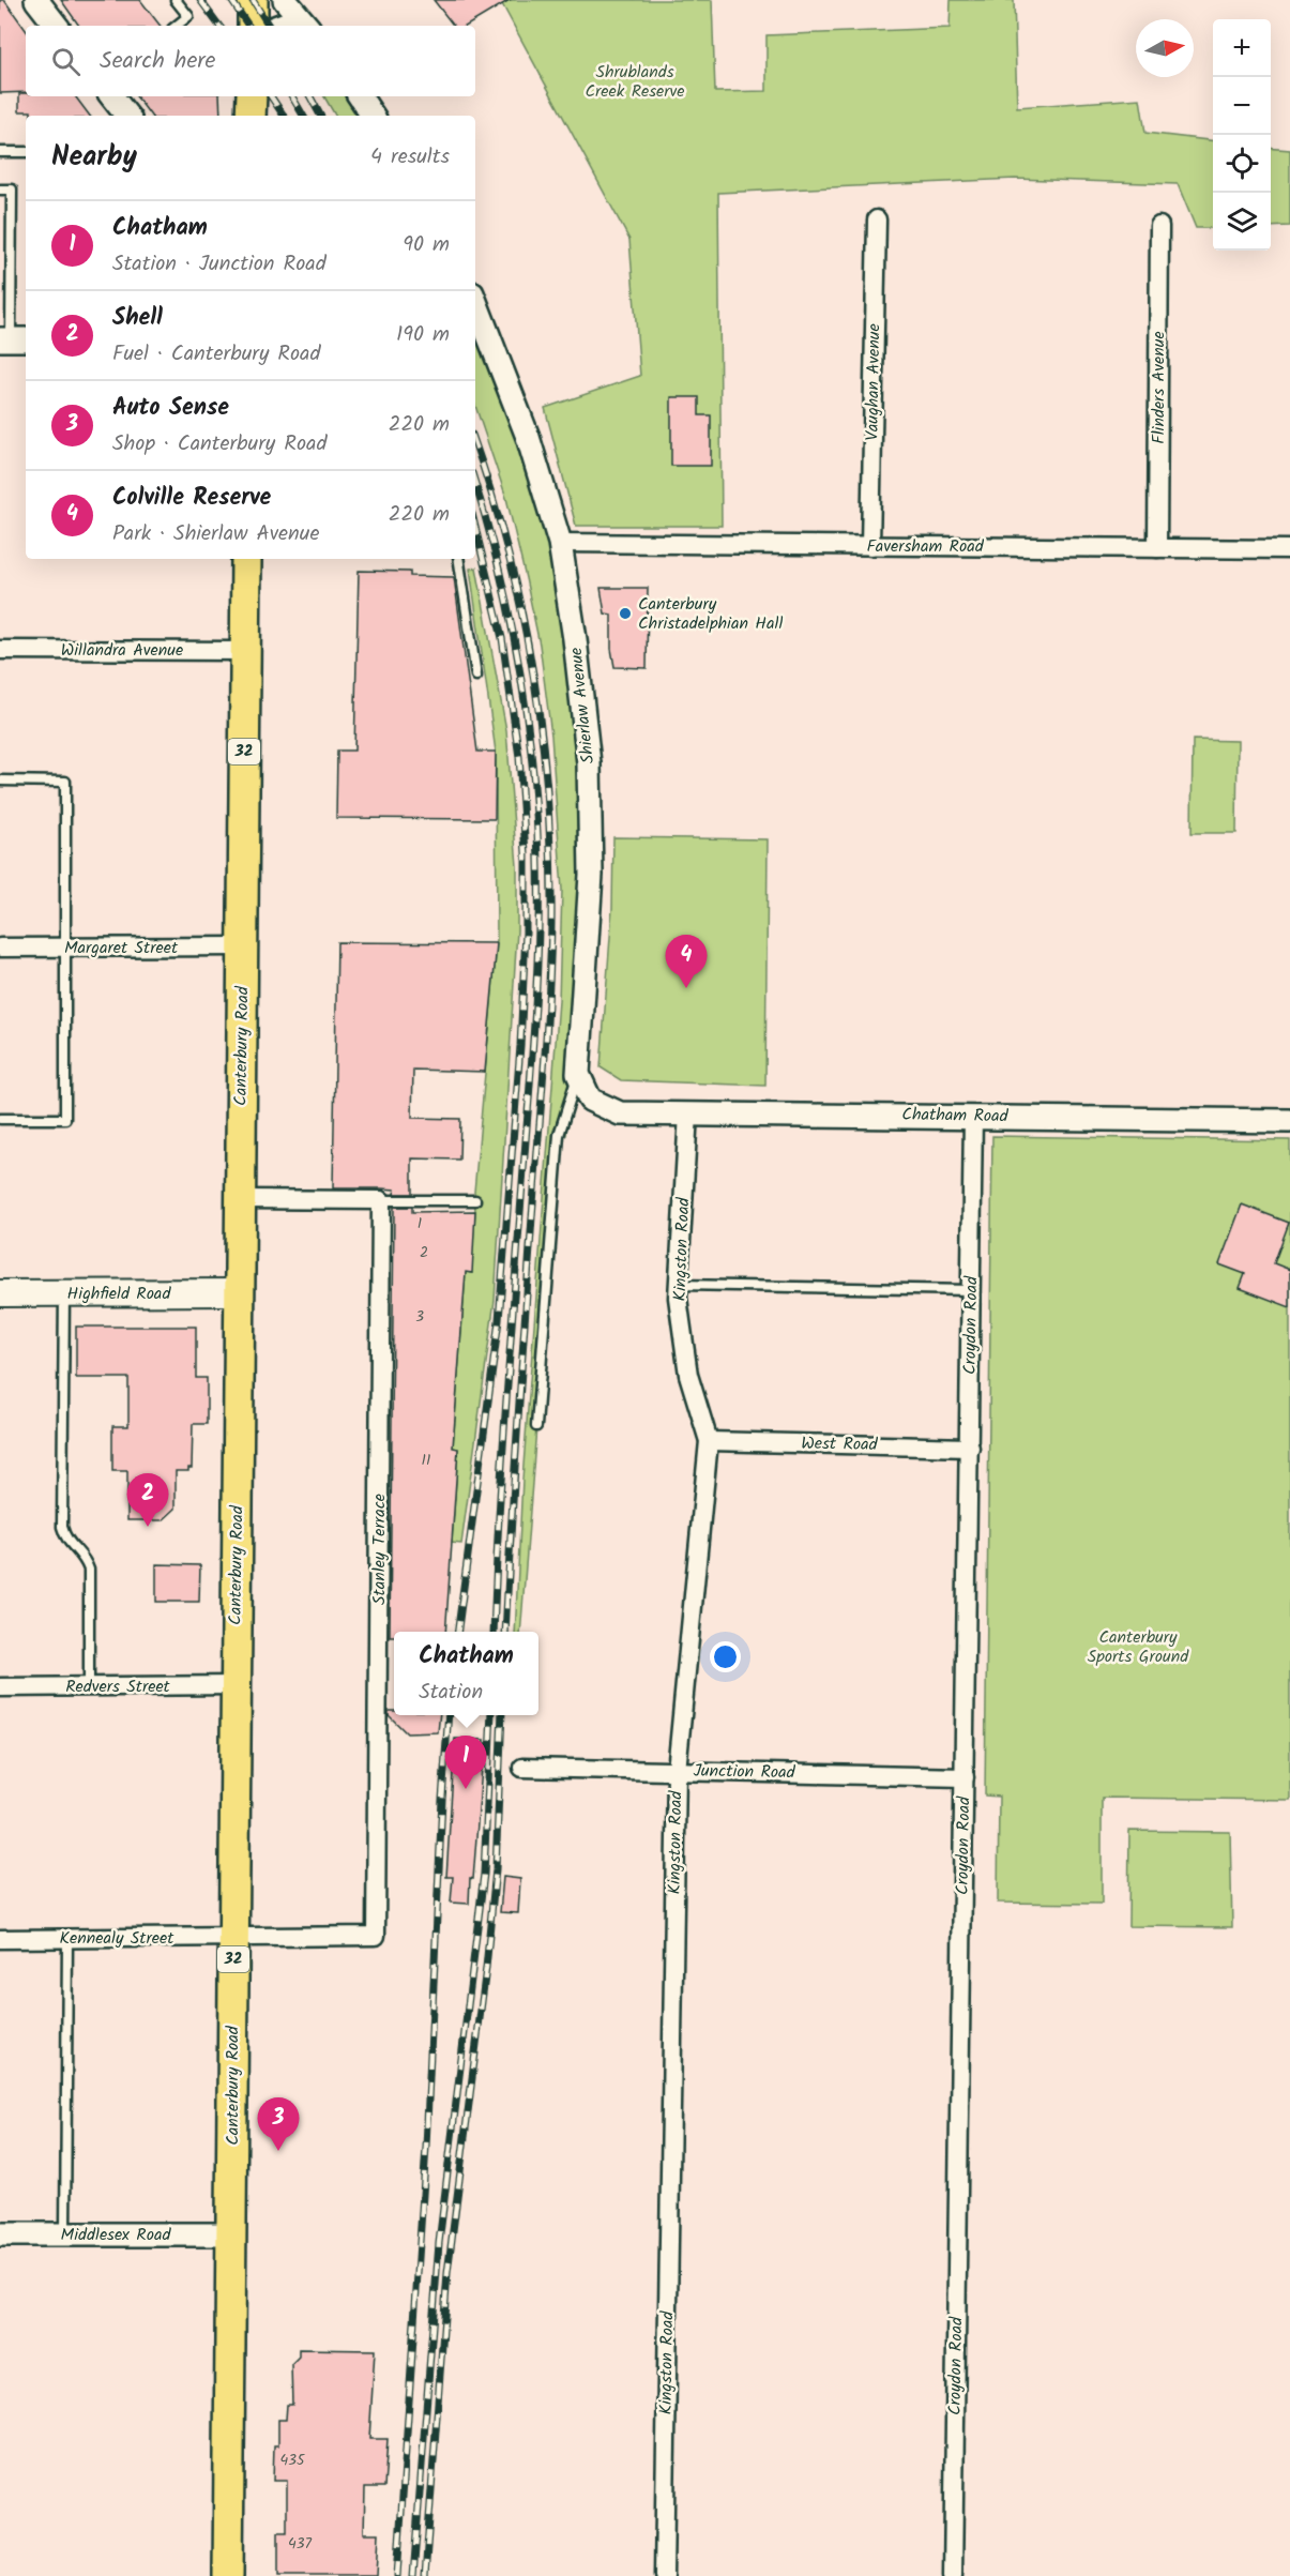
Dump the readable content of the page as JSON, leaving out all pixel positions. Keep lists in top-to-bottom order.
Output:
{
  "streets": {
    "main road": ["32", "Canterbury Road", "Highfield Road"],
    "street": [
      "Vaughan Avenue",
      "Flinders Avenue",
      "Faversham Road",
      "Willandra Avenue",
      "Shierlaw Avenue",
      "Margaret Street",
      "Chatham Road",
      "Kingston Road",
      "Croydon Road",
      "West Road",
      "Stanley Terrace",
      "Redvers Street",
      "Junction Road",
      "Kennealy Street",
      "Middlesex Road"
    ]
  },
  "crossings": [
    ["Vaughan Avenue", "Faversham Road"],
    ["Flinders Avenue", "Faversham Road"],
    ["Faversham Road", "Shierlaw Avenue"],
    ["Willandra Avenue", "Canterbury Road"],
    ["Shierlaw Avenue", "Chatham Road"],
    ["Margaret Street", "Canterbury Road"],
    ["Canterbury Road", "Highfield Road"],
    ["Canterbury Road", "Stanley Terrace"],
    ["Canterbury Road", "Redvers Street"],
    ["Canterbury Road", "Kennealy Street"],
    ["Canterbury Road", "Middlesex Road"],
    ["Chatham Road", "Kingston Road"],
    ["Chatham Road", "Croydon Road"],
    ["Kingston Road", "West Road"],
    ["Kingston Road", "Junction Road"],
    ["Croydon Road", "West Road"],
    ["Croydon Road", "Junction Road"],
    ["Stanley Terrace", "Kennealy Street"]
  ],
  "parks": ["Shrublands Creek Reserve", "Canterbury Sports Ground"],
  "places": ["Canterbury Christadelphian Hall"],
  "house_numbers": [
    "1",
    "2",
    "3",
    "11",
    "435",
    "437"
  ],
  "north": "right",
  "page": {
    "map_buttons": ["+", "−"],
    "search": "Search here",
    "heading": ["Nearby", "4 results"],
    "list": [
      {
        "mark": "1",
        "name": "Chatham",
        "note": "Station · Junction Road",
        "value": "90 m"
      },
      {
        "mark": "2",
        "name": "Shell",
        "note": "Fuel · Canterbury Road",
        "value": "190 m"
      },
      {
        "mark": "3",
        "name": "Auto Sense",
        "note": "Shop · Canterbury Road",
        "value": "220 m"
      },
      {
        "mark": "4",
        "name": "Colville Reserve",
        "note": "Park · Shierlaw Avenue",
        "value": "220 m"
      }
    ],
    "pins": [
      "4",
      "2",
      "1",
      "3"
    ],
    "popup": ["Chatham", "Station"]
  }
}
